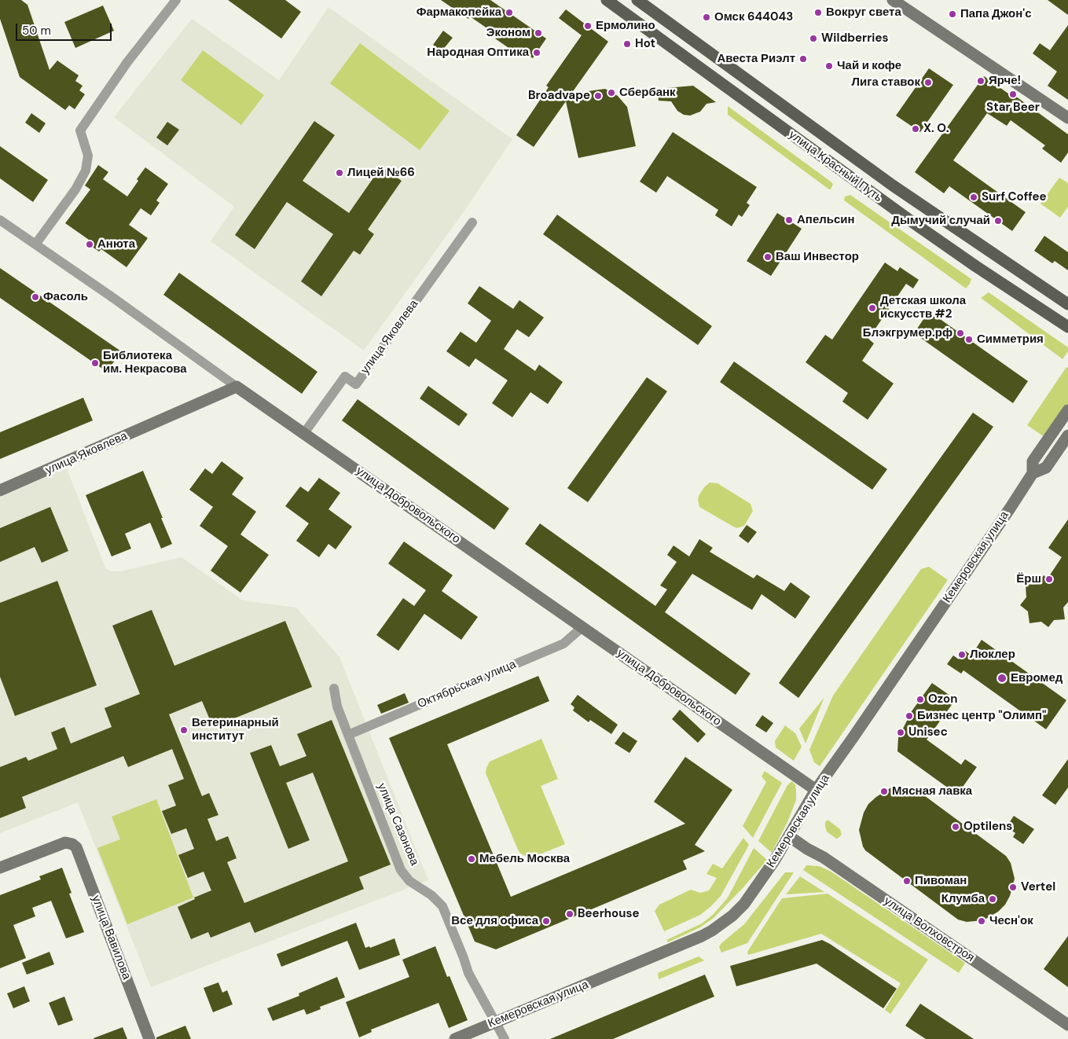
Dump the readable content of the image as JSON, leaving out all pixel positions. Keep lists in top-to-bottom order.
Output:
{
  "streets": {
    "main road": ["улица Красный Путь"],
    "street": [
      "улица Яковлева",
      "улица Добровольского",
      "Кемеровская улица",
      "Октябрьская улица",
      "улица Сазонова",
      "улица Волховстроя",
      "улица Вавилова"
    ]
  },
  "crossings": [
    ["улица Яковлева", "улица Добровольского"],
    ["улица Добровольского", "Кемеровская улица"],
    ["улица Добровольского", "Октябрьская улица"],
    ["Кемеровская улица", "улица Сазонова"],
    ["Кемеровская улица", "улица Волховстроя"],
    ["Октябрьская улица", "улица Сазонова"]
  ],
  "places": [
    "Фармакопейка",
    "Вокруг света",
    "Папа Джон'с",
    "Омск 644043",
    "Ермолино",
    "Эконом",
    "Wildberries",
    "Hot",
    "Народная Оптика",
    "Авеста Риэлт",
    "Чай и кофе",
    "Ярче!",
    "Лига ставок",
    "Сбербанк",
    "Star Beer",
    "Broadvape",
    "X. O.",
    "Лицей №66",
    "Surf Coffee",
    "Апельсин",
    "Дымучий случай",
    "Анюта",
    "Ваш Инвестор",
    "Фасоль",
    "Детская школа искусств #2",
    "Блэкгрумер.рф",
    "Симметрия",
    "Библиотека им. Некрасова",
    "Ёрш",
    "Люклер",
    "Евромед",
    "Ozon",
    "Бизнес центр \"Олимп\"",
    "Ветеринарный институт",
    "Unisec",
    "Мясная лавка",
    "Optilens",
    "Мебель Москва",
    "Пивоман",
    "Vertel",
    "Клумба",
    "Beerhouse",
    "Все для офиса",
    "Чесн'ок"
  ],
  "scale_bar": "50 m"
}
